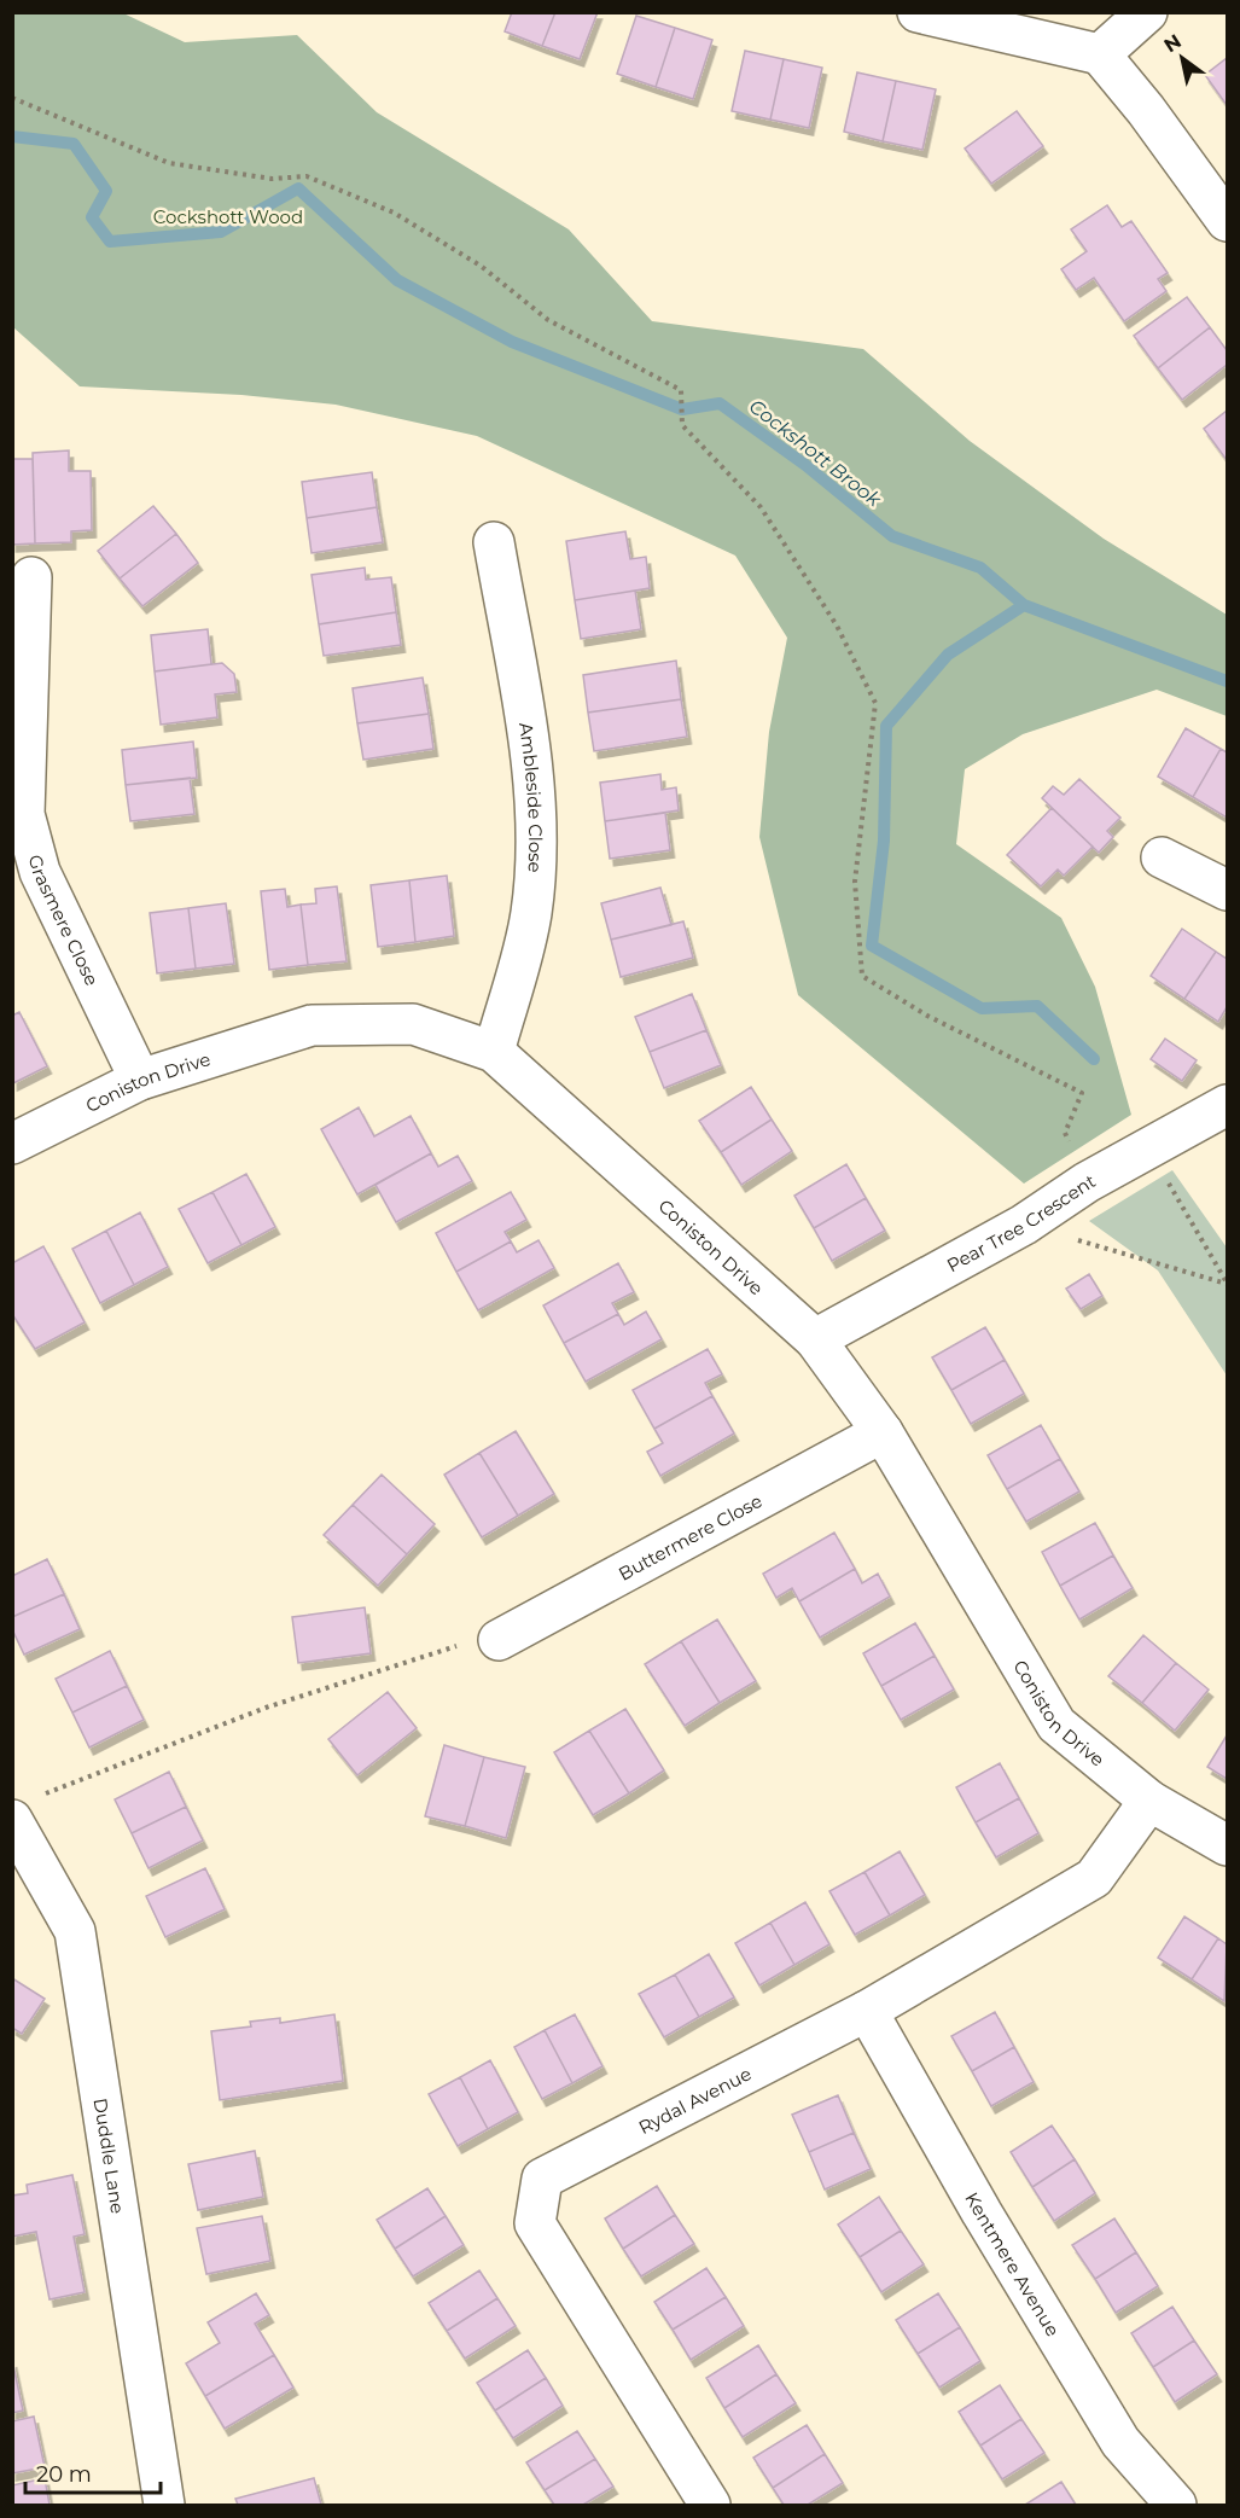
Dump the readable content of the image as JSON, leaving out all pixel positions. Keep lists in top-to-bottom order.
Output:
{
  "streets": {
    "street": [
      "Ambleside Close",
      "Grasmere Close",
      "Coniston Drive",
      "Pear Tree Crescent",
      "Buttermere Close",
      "Rydal Avenue",
      "Duddle Lane",
      "Kentmere Avenue"
    ]
  },
  "crossings": [
    ["Ambleside Close", "Coniston Drive"],
    ["Grasmere Close", "Coniston Drive"],
    ["Coniston Drive", "Pear Tree Crescent"],
    ["Coniston Drive", "Buttermere Close"],
    ["Coniston Drive", "Rydal Avenue"],
    ["Rydal Avenue", "Kentmere Avenue"]
  ],
  "water": ["Cockshott Brook"],
  "parks": ["Cockshott Wood"],
  "scale_bar": "20 m",
  "north": "top left"
}
